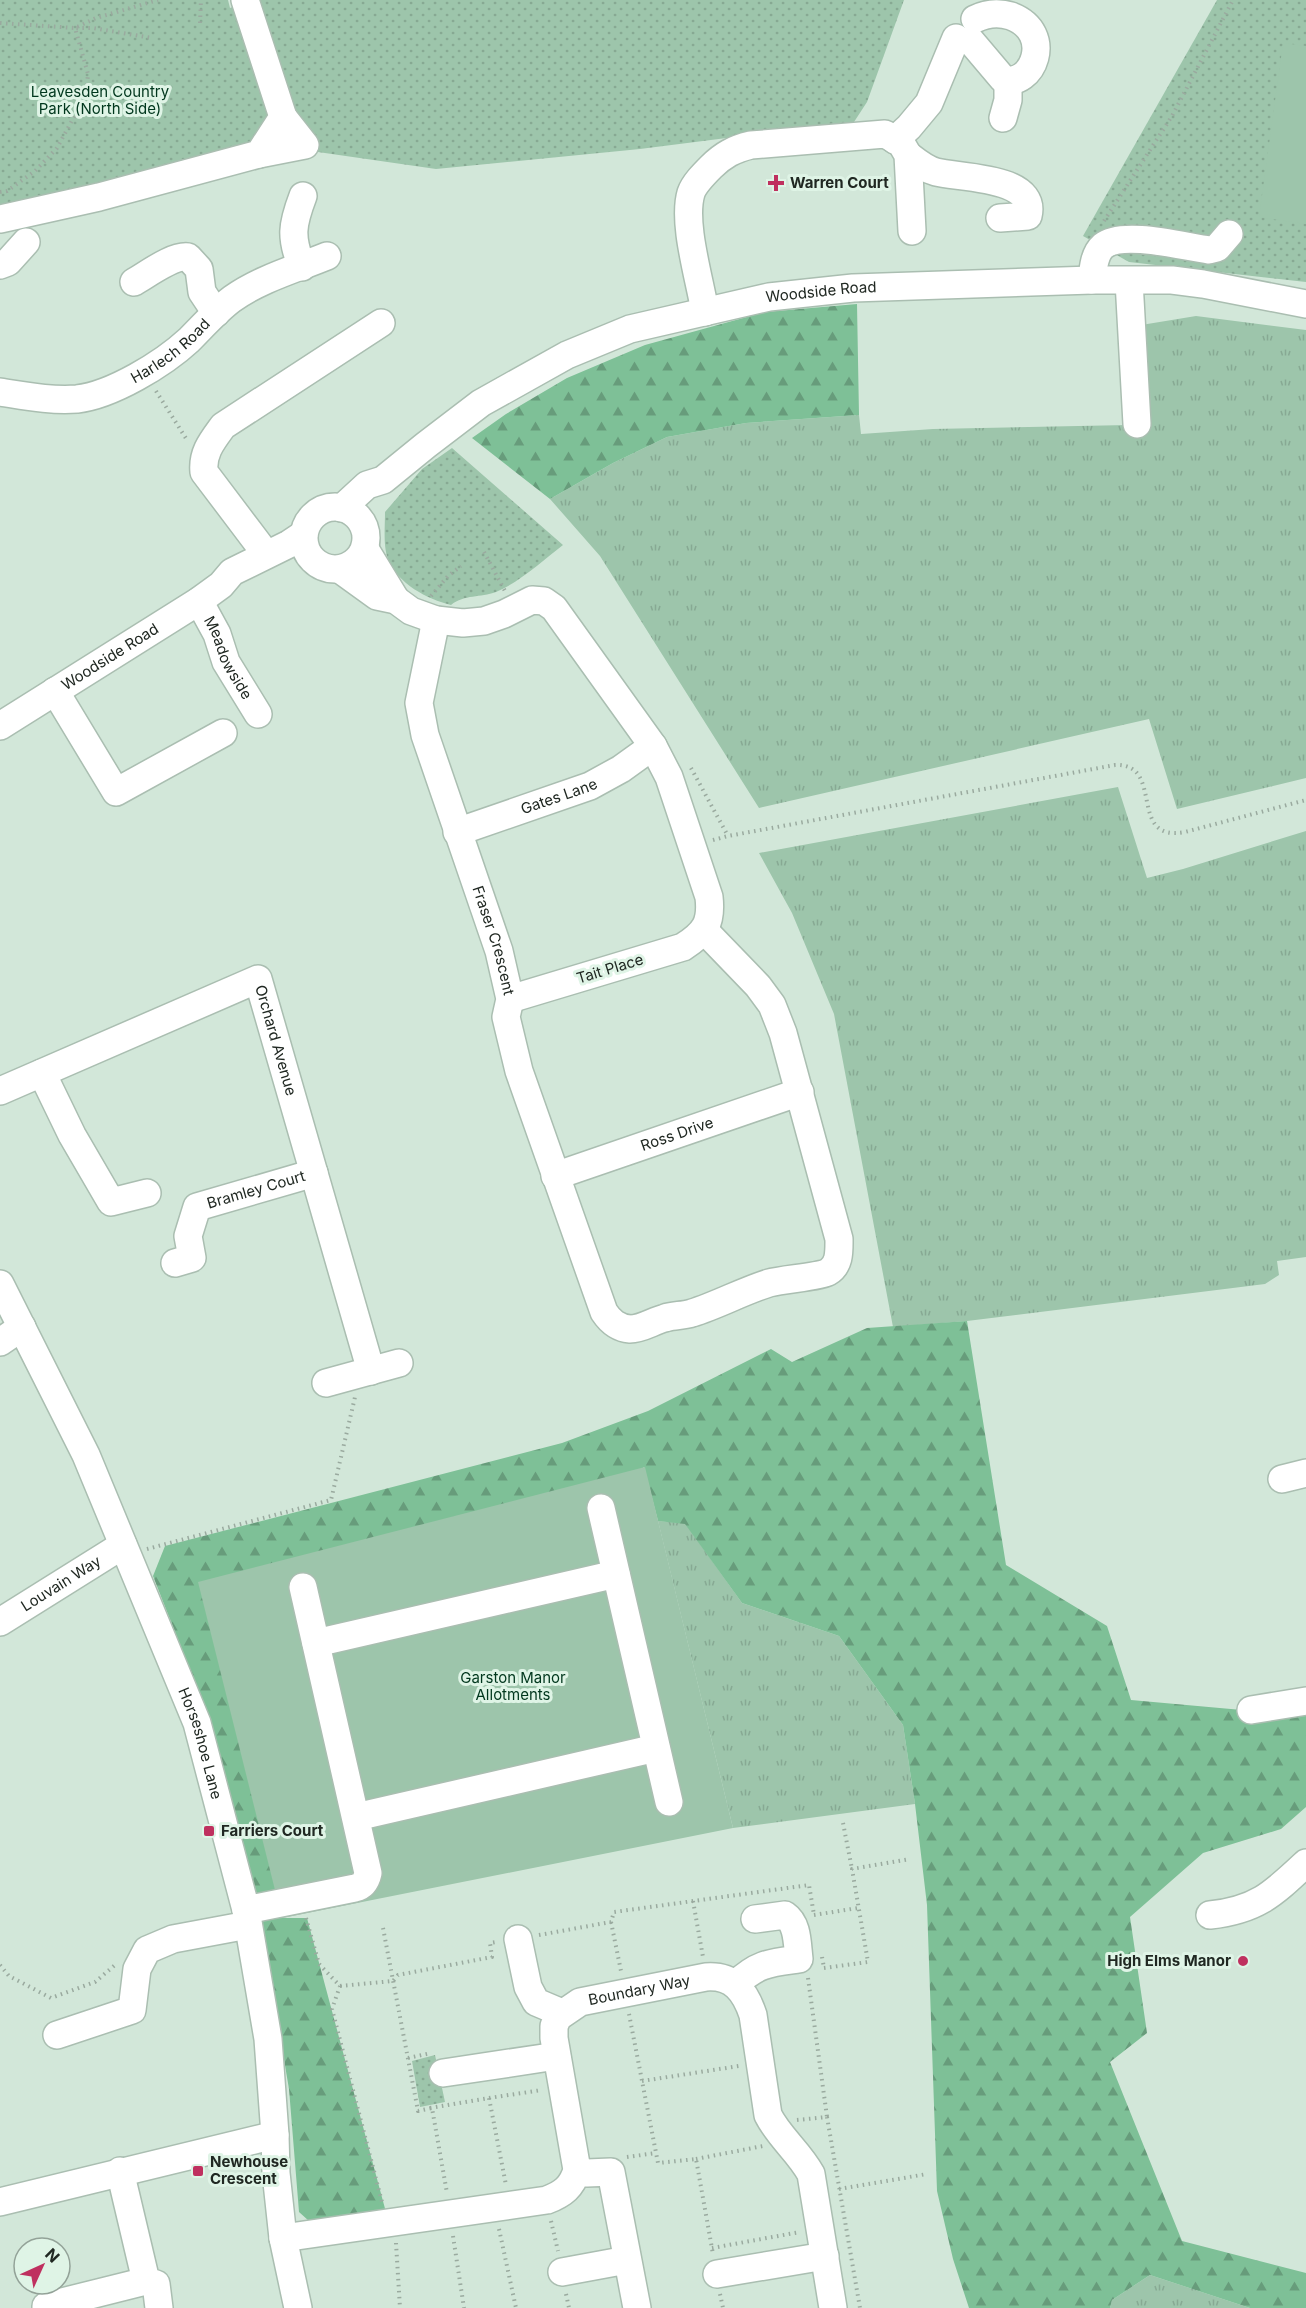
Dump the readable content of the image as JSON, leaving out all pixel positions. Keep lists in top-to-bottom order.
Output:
{
  "streets": {
    "street": [
      "Woodside Road",
      "Harlech Road",
      "Meadowside",
      "Gates Lane",
      "Fraser Crescent",
      "Tait Place",
      "Orchard Avenue",
      "Ross Drive",
      "Bramley Court",
      "Louvain Way",
      "Horseshoe Lane",
      "Boundary Way"
    ]
  },
  "crossings": [
    ["Woodside Road", "Meadowside"],
    ["Gates Lane", "Fraser Crescent"],
    ["Fraser Crescent", "Tait Place"],
    ["Fraser Crescent", "Ross Drive"],
    ["Orchard Avenue", "Bramley Court"],
    ["Louvain Way", "Horseshoe Lane"]
  ],
  "parks": ["Leavesden Country Park (North Side)", "Garston Manor Allotments"],
  "places": {
    "health": ["Warren Court"],
    "transit": ["Farriers Court", "Newhouse Crescent"],
    "other": ["High Elms Manor"]
  },
  "north": "top right"
}
